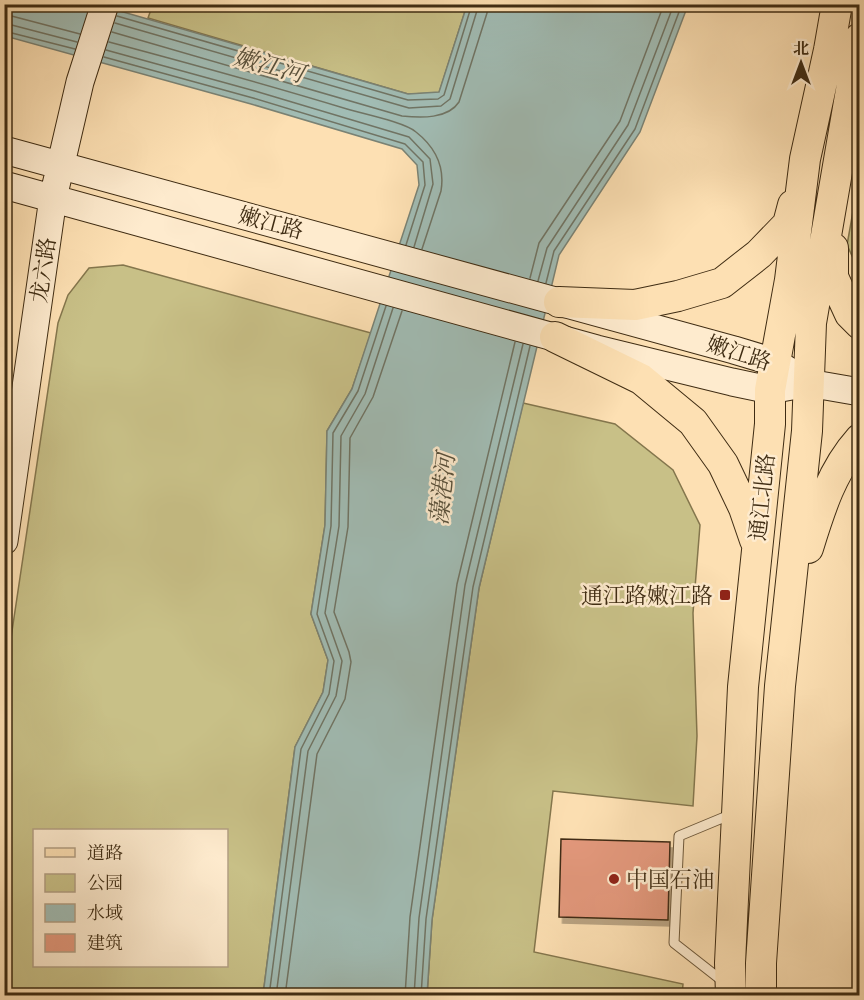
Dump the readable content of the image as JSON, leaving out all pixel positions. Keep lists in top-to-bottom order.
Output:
{
  "streets": {
    "main road": ["嫩江路", "龙六路", "通江北路"]
  },
  "crossings": [
    ["嫩江路", "龙六路"],
    ["嫩江路", "通江北路"]
  ],
  "water": ["嫩江河", "藻港河"],
  "places": {
    "transit": ["通江路嫩江路"],
    "other": ["中国石油"]
  },
  "legend": [
    "道路",
    "公园",
    "水域",
    "建筑"
  ],
  "north": "top"
}
